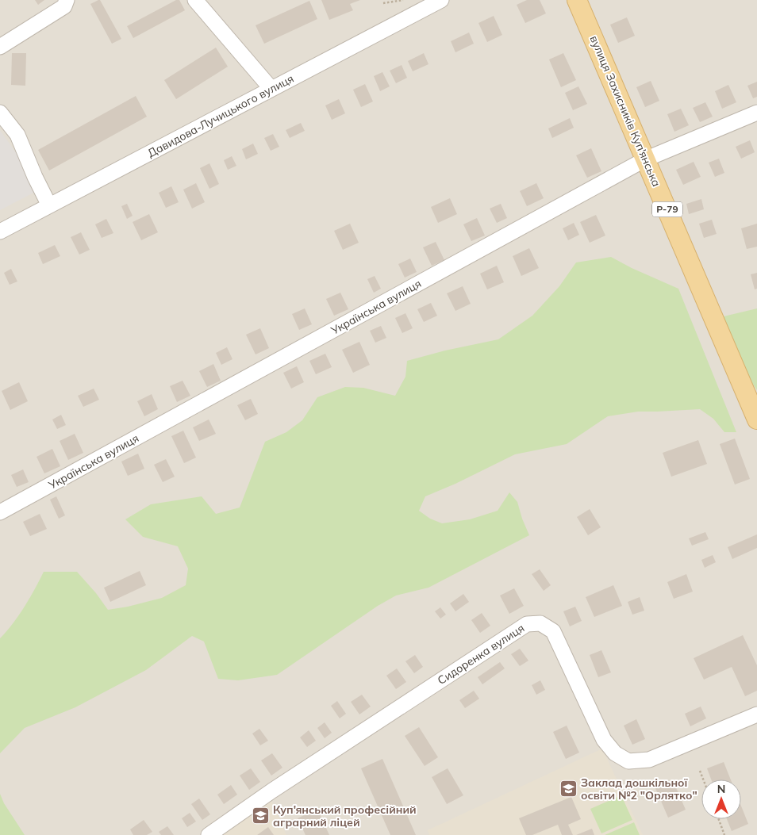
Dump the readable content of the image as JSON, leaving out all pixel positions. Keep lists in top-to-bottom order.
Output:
{
  "streets": {
    "main road": ["вулиця Захисників Куп'янська", "Р-79"],
    "street": ["Давидова-Лучицького вулиця", "Українська вулиця", "Сидоренка вулиця"]
  },
  "crossings": [
    ["вулиця Захисників Куп'янська", "Українська вулиця"]
  ],
  "places": {
    "school or university": ["Заклад дошкільної освіти №2 \"Орлятко\"", "Куп'янський професійний аграрний ліцей"]
  },
  "north": "top"
}
